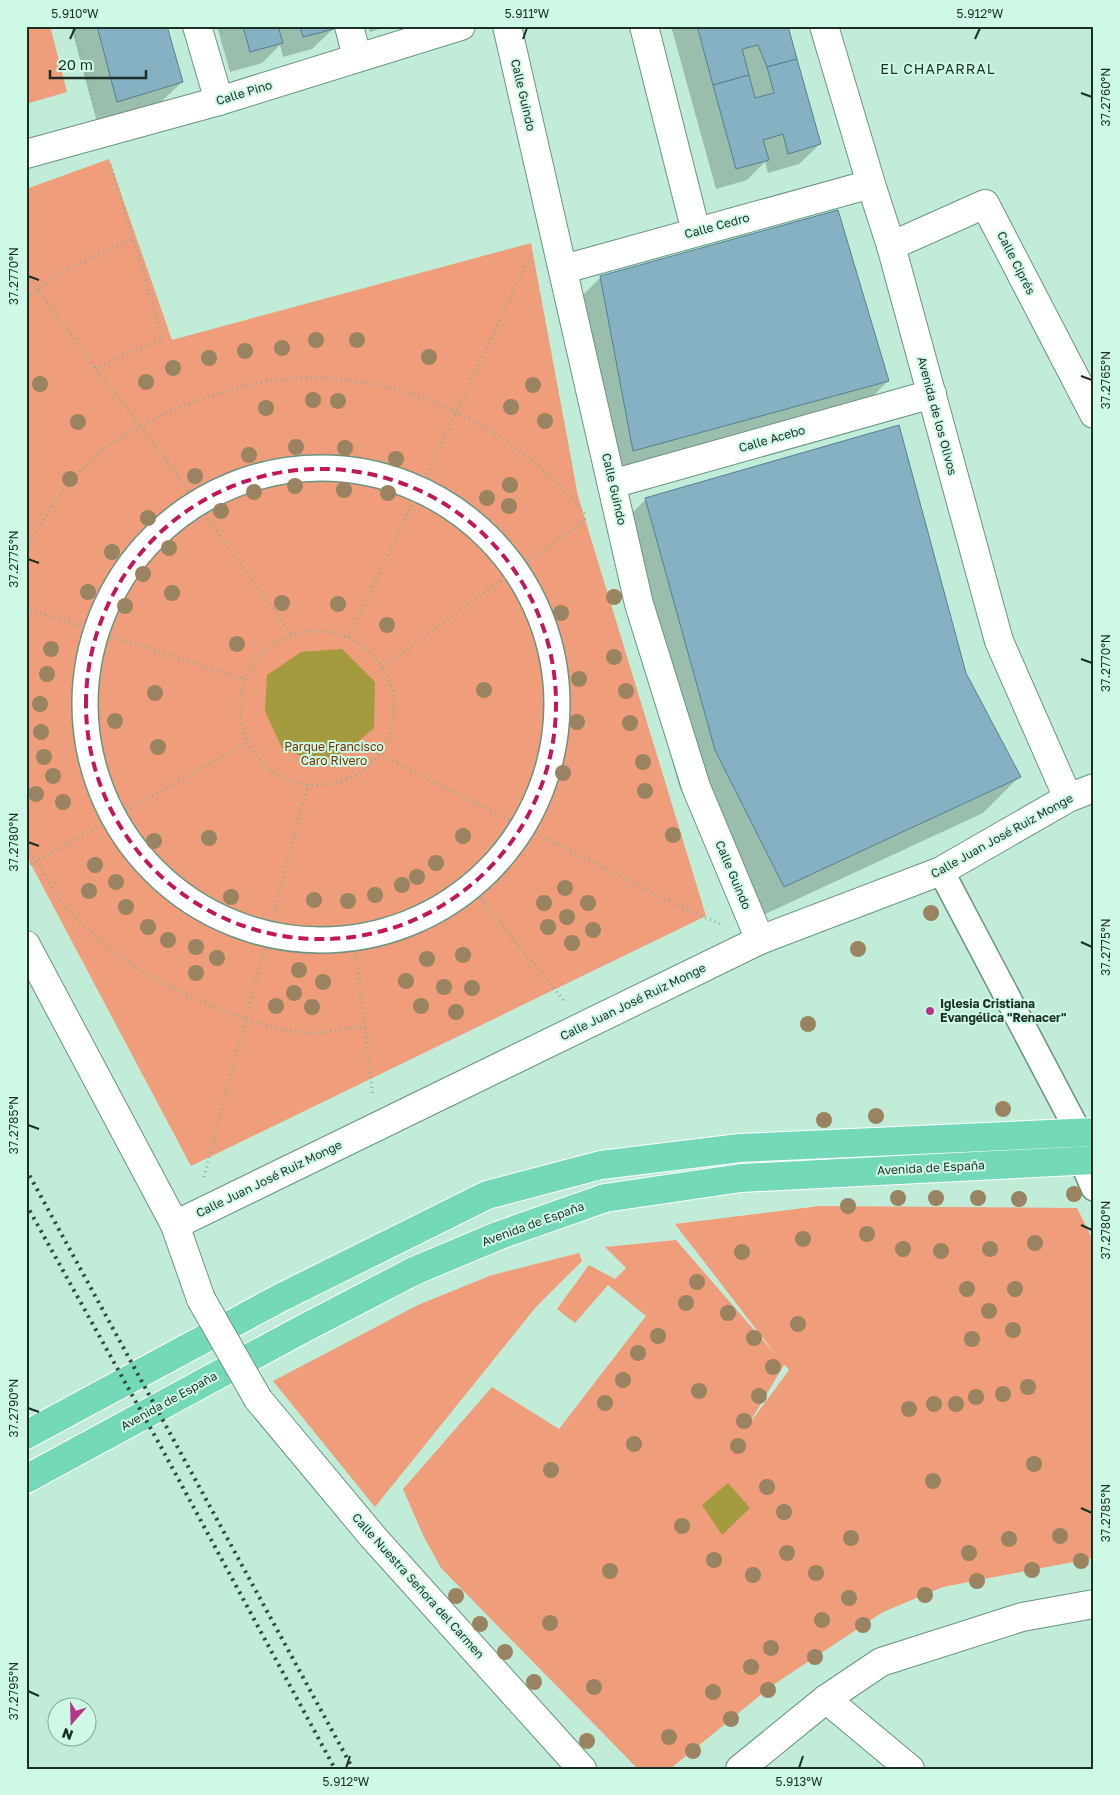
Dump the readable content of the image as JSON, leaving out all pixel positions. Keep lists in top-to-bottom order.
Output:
{
  "streets": {
    "main road": ["Avenida de España"],
    "street": [
      "Calle Pino",
      "Calle Guindo",
      "Calle Cedro",
      "Calle Ciprés",
      "Avenida de los Olivos",
      "Calle Acebo",
      "Calle Juan José Ruiz Monge",
      "Calle Nuestra Señora del Carmen"
    ]
  },
  "crossings": [
    ["Calle Guindo", "Calle Cedro"],
    ["Calle Guindo", "Calle Acebo"],
    ["Calle Guindo", "Calle Juan José Ruiz Monge"],
    ["Calle Cedro", "Avenida de los Olivos"],
    ["Calle Ciprés", "Avenida de los Olivos"],
    ["Avenida de los Olivos", "Calle Acebo"],
    ["Avenida de los Olivos", "Calle Juan José Ruiz Monge"],
    ["Calle Juan José Ruiz Monge", "Calle Nuestra Señora del Carmen"]
  ],
  "districts": ["EL CHAPARRAL"],
  "parks": ["Parque Francisco Caro Rivero"],
  "places": ["Iglesia Cristiana Evangélica \"Renacer\""],
  "scale_bar": "20 m",
  "north": "bottom",
  "coordinates": [
    "5.910°W",
    "5.911°W",
    "5.912°W",
    "37.2760°N",
    "37.2770°N",
    "37.2765°N",
    "37.2775°N",
    "37.2780°N",
    "37.2785°N",
    "37.2790°N",
    "37.2795°N",
    "5.913°W"
  ]
}
